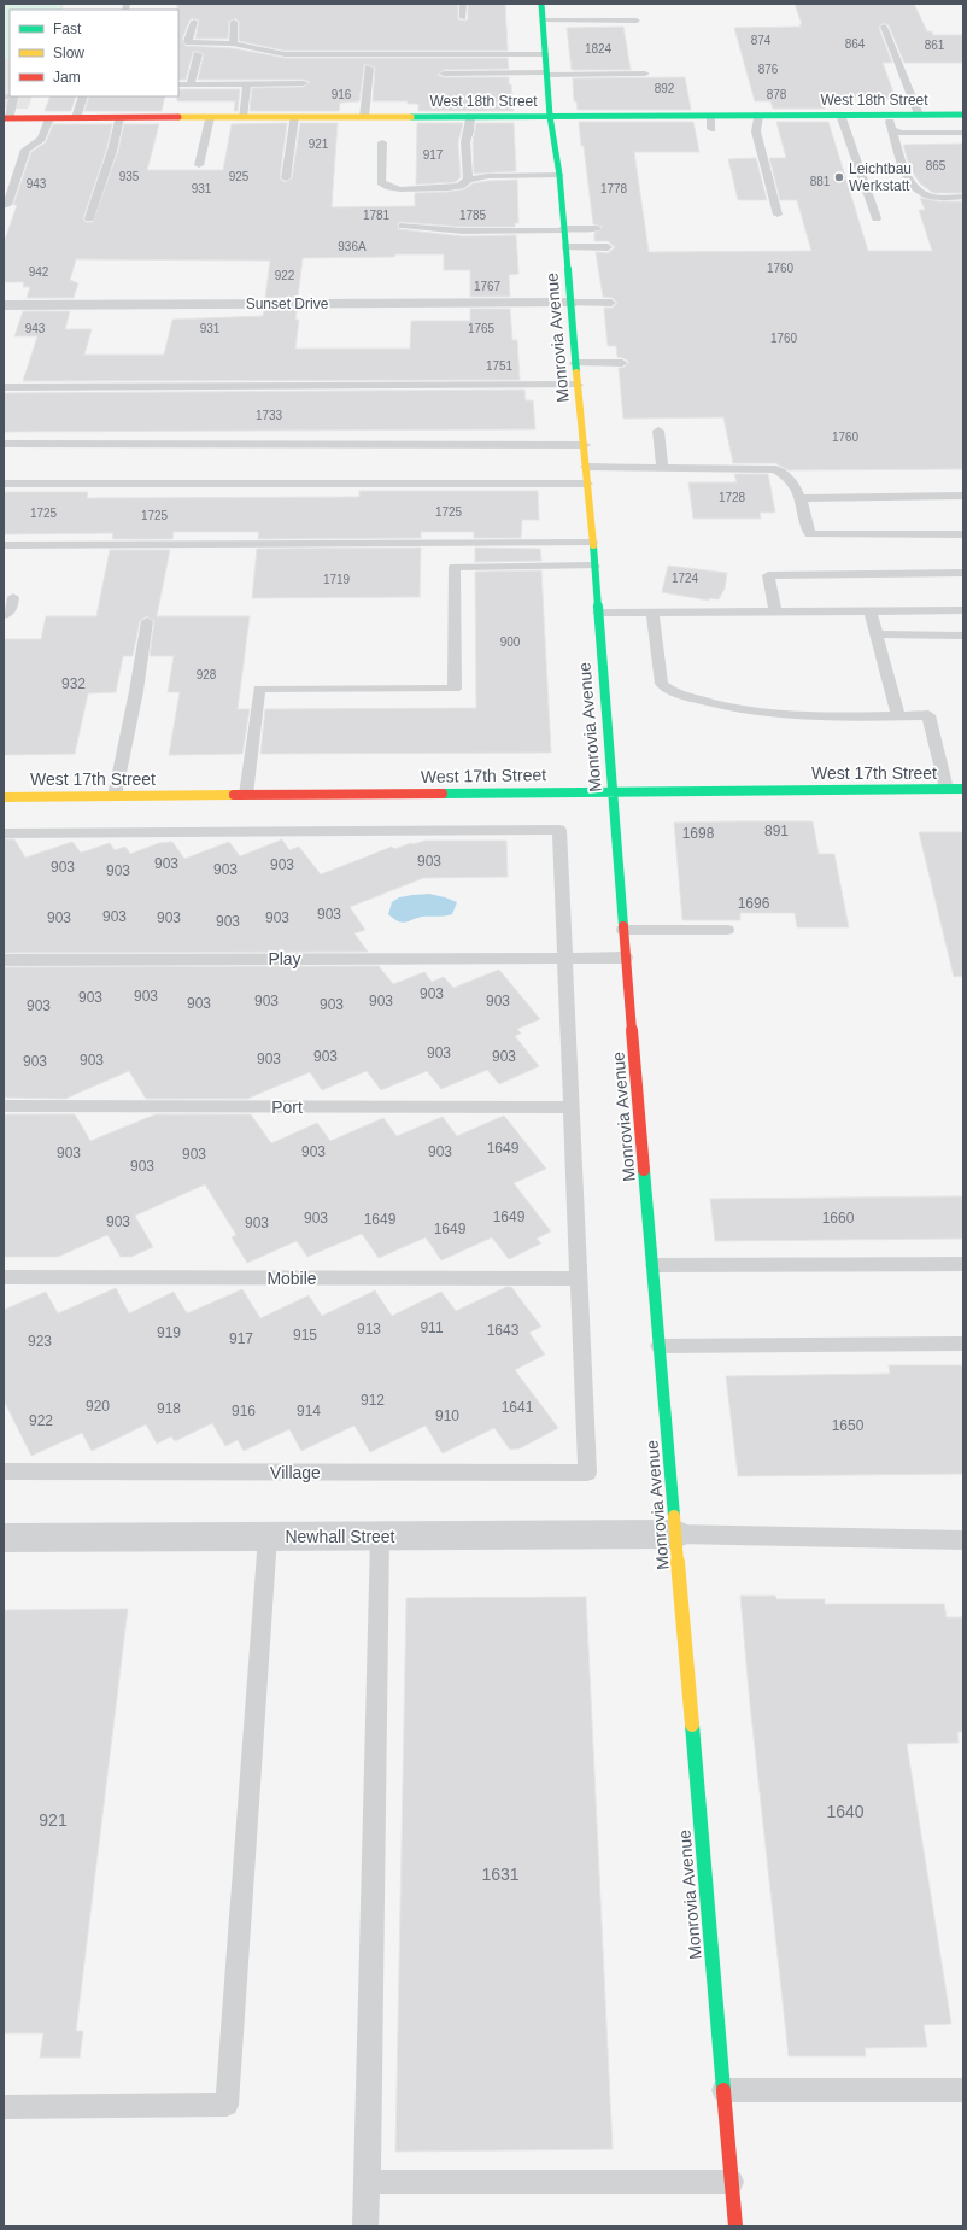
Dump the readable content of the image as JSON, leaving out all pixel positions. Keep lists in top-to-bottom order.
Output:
{
  "streets": {
    "street": [
      "West 18th Street",
      "Sunset Drive",
      "Monrovia Avenue",
      "West 17th Street",
      "Newhall Street"
    ],
    "lane": [
      "Play",
      "Port",
      "Mobile",
      "Village"
    ]
  },
  "crossings": [
    ["West 18th Street", "Monrovia Avenue"],
    ["Sunset Drive", "Monrovia Avenue"],
    ["Monrovia Avenue", "West 17th Street"],
    ["Monrovia Avenue", "Play"],
    ["Monrovia Avenue", "Newhall Street"],
    ["Mobile", "Village"]
  ],
  "places": ["Leichtbau Werkstatt"],
  "house_numbers": [
    "874",
    "864",
    "861",
    "1824",
    "876",
    "892",
    "916",
    "878",
    "921",
    "917",
    "865",
    "935",
    "925",
    "881",
    "943",
    "931",
    "1778",
    "1781",
    "1785",
    "936A",
    "1760",
    "942",
    "922",
    "1767",
    "943",
    "931",
    "1765",
    "1760",
    "1751",
    "1733",
    "1760",
    "1728",
    "1725",
    "1725",
    "1725",
    "1724",
    "1719",
    "900",
    "928",
    "932",
    "891",
    "1698",
    "903",
    "903",
    "903",
    "903",
    "903",
    "903",
    "1696",
    "903",
    "903",
    "903",
    "903",
    "903",
    "903",
    "903",
    "903",
    "903",
    "903",
    "903",
    "903",
    "903",
    "903",
    "903",
    "903",
    "903",
    "903",
    "903",
    "903",
    "903",
    "1649",
    "903",
    "903",
    "903",
    "903",
    "903",
    "1649",
    "903",
    "1660",
    "1649",
    "903",
    "903",
    "1649",
    "911",
    "913",
    "1643",
    "919",
    "915",
    "917",
    "923",
    "912",
    "920",
    "1641",
    "918",
    "916",
    "914",
    "910",
    "922",
    "1650",
    "1640",
    "921",
    "1631"
  ],
  "legend": ["Fast", "Slow", "Jam"]
}
